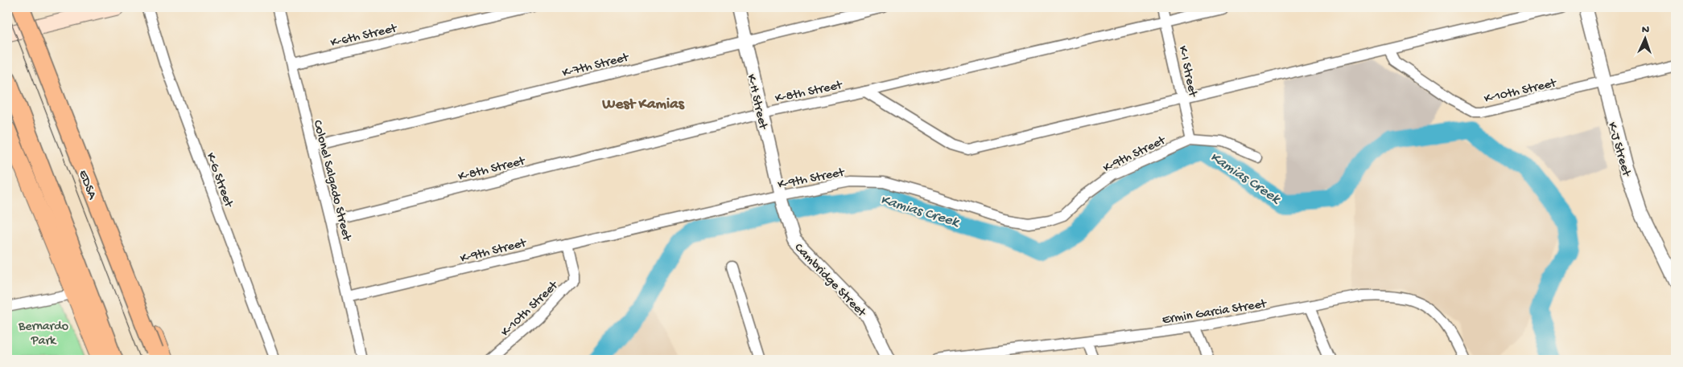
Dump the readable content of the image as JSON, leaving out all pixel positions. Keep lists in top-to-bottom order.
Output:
{
  "streets": {
    "highway": ["EDSA"],
    "street": [
      "K-6th Street",
      "K-7th Street",
      "K-I Street",
      "K-10th Street",
      "K-8th Street",
      "K-H Street",
      "K-J Street",
      "K-9th Street",
      "K-G Street",
      "Colonel Salgado Street",
      "Cambridge Street",
      "Ermin Garcia Street"
    ]
  },
  "crossings": [
    ["K-6th Street", "Colonel Salgado Street"],
    ["K-7th Street", "K-H Street"],
    ["K-7th Street", "Colonel Salgado Street"],
    ["K-I Street", "K-8th Street"],
    ["K-I Street", "K-9th Street"],
    ["K-10th Street", "K-J Street"],
    ["K-10th Street", "K-9th Street"],
    ["K-8th Street", "K-H Street"],
    ["K-8th Street", "Colonel Salgado Street"],
    ["K-H Street", "K-9th Street"],
    ["K-H Street", "Cambridge Street"],
    ["K-9th Street", "Colonel Salgado Street"],
    ["K-9th Street", "Cambridge Street"]
  ],
  "districts": ["West Kamias"],
  "water": ["Kamias Creek"],
  "parks": ["Bernardo Park"],
  "north": "top"
}
